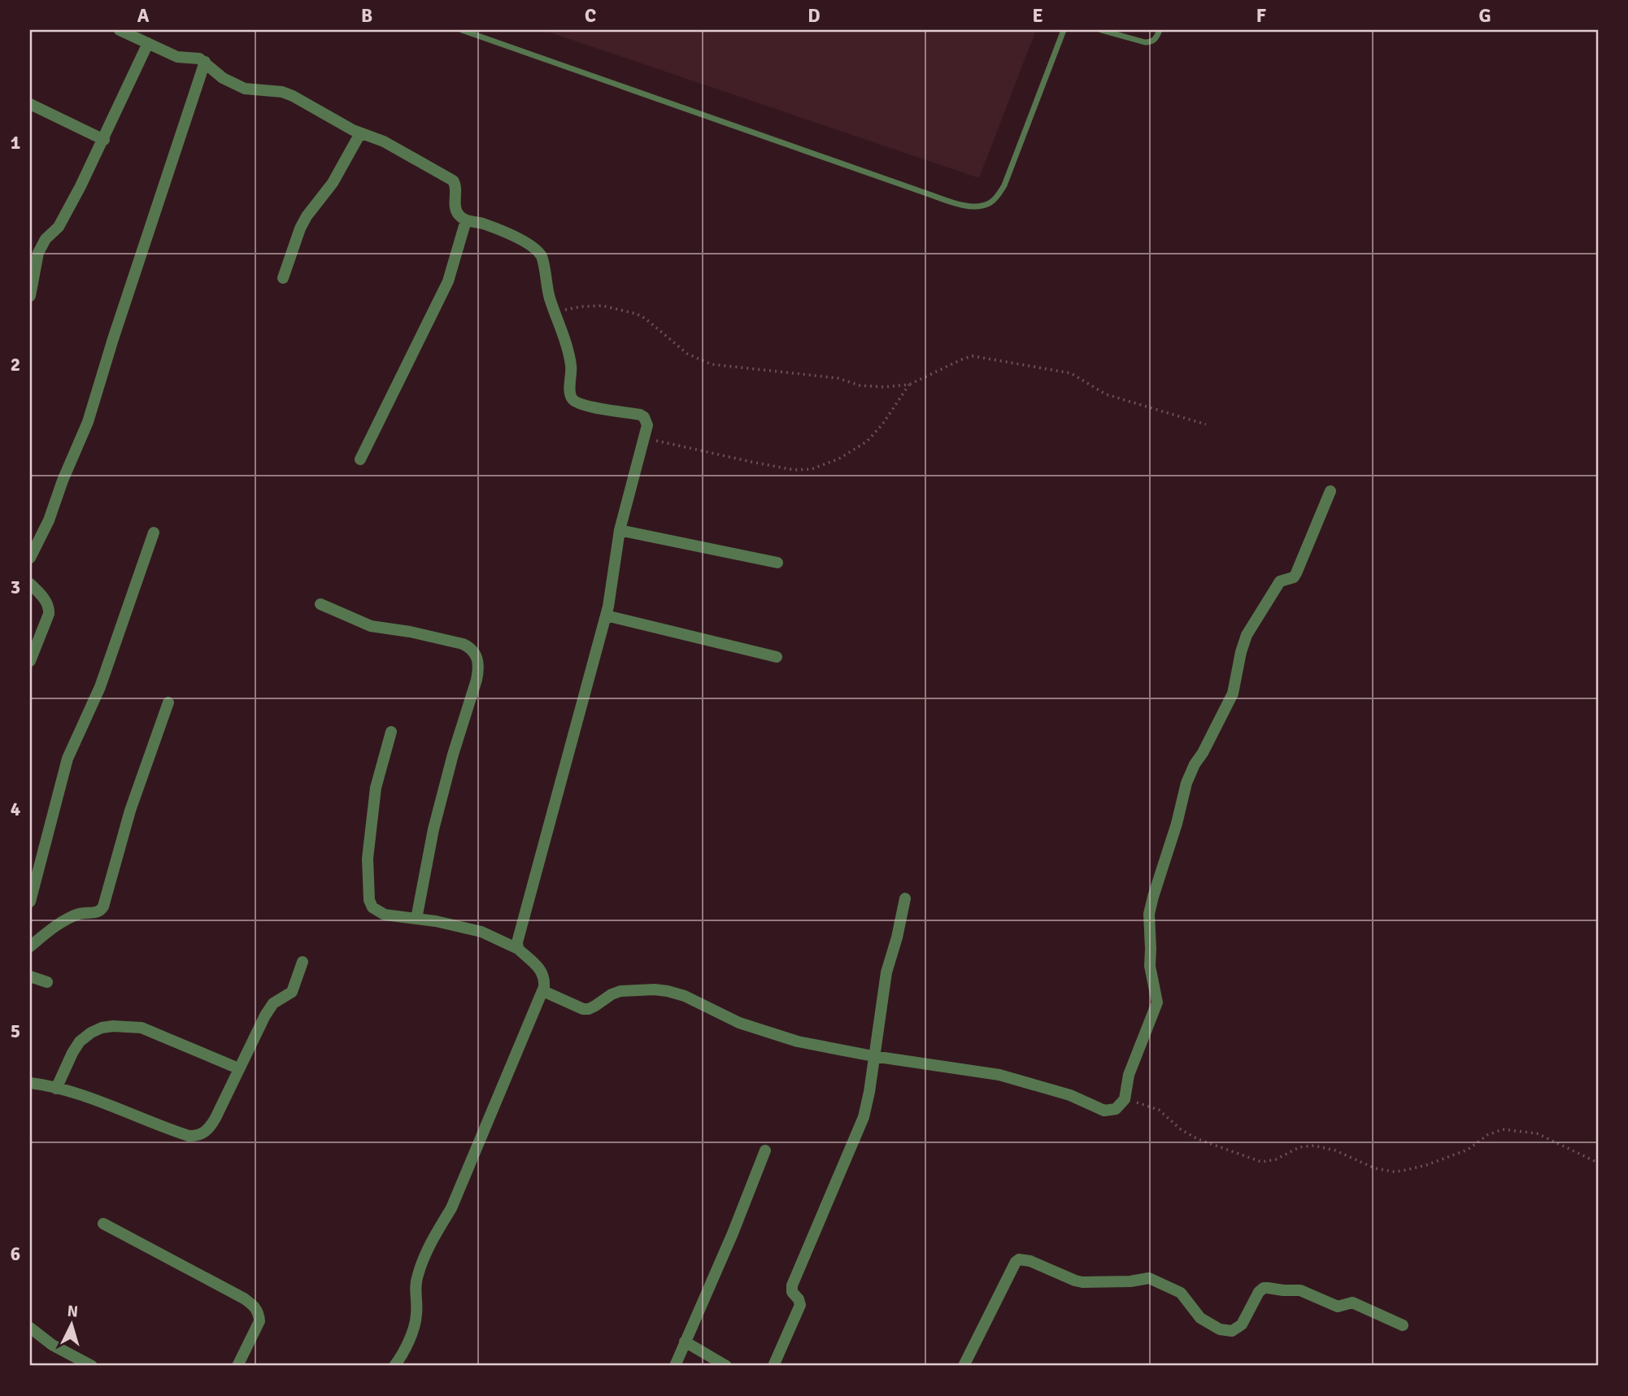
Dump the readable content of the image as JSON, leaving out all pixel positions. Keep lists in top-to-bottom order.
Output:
{
  "north": "top",
  "grid": {
    "columns": [
      "A",
      "B",
      "C",
      "D",
      "E",
      "F",
      "G"
    ],
    "rows": [
      "1",
      "2",
      "3",
      "4",
      "5",
      "6"
    ]
  }
}
